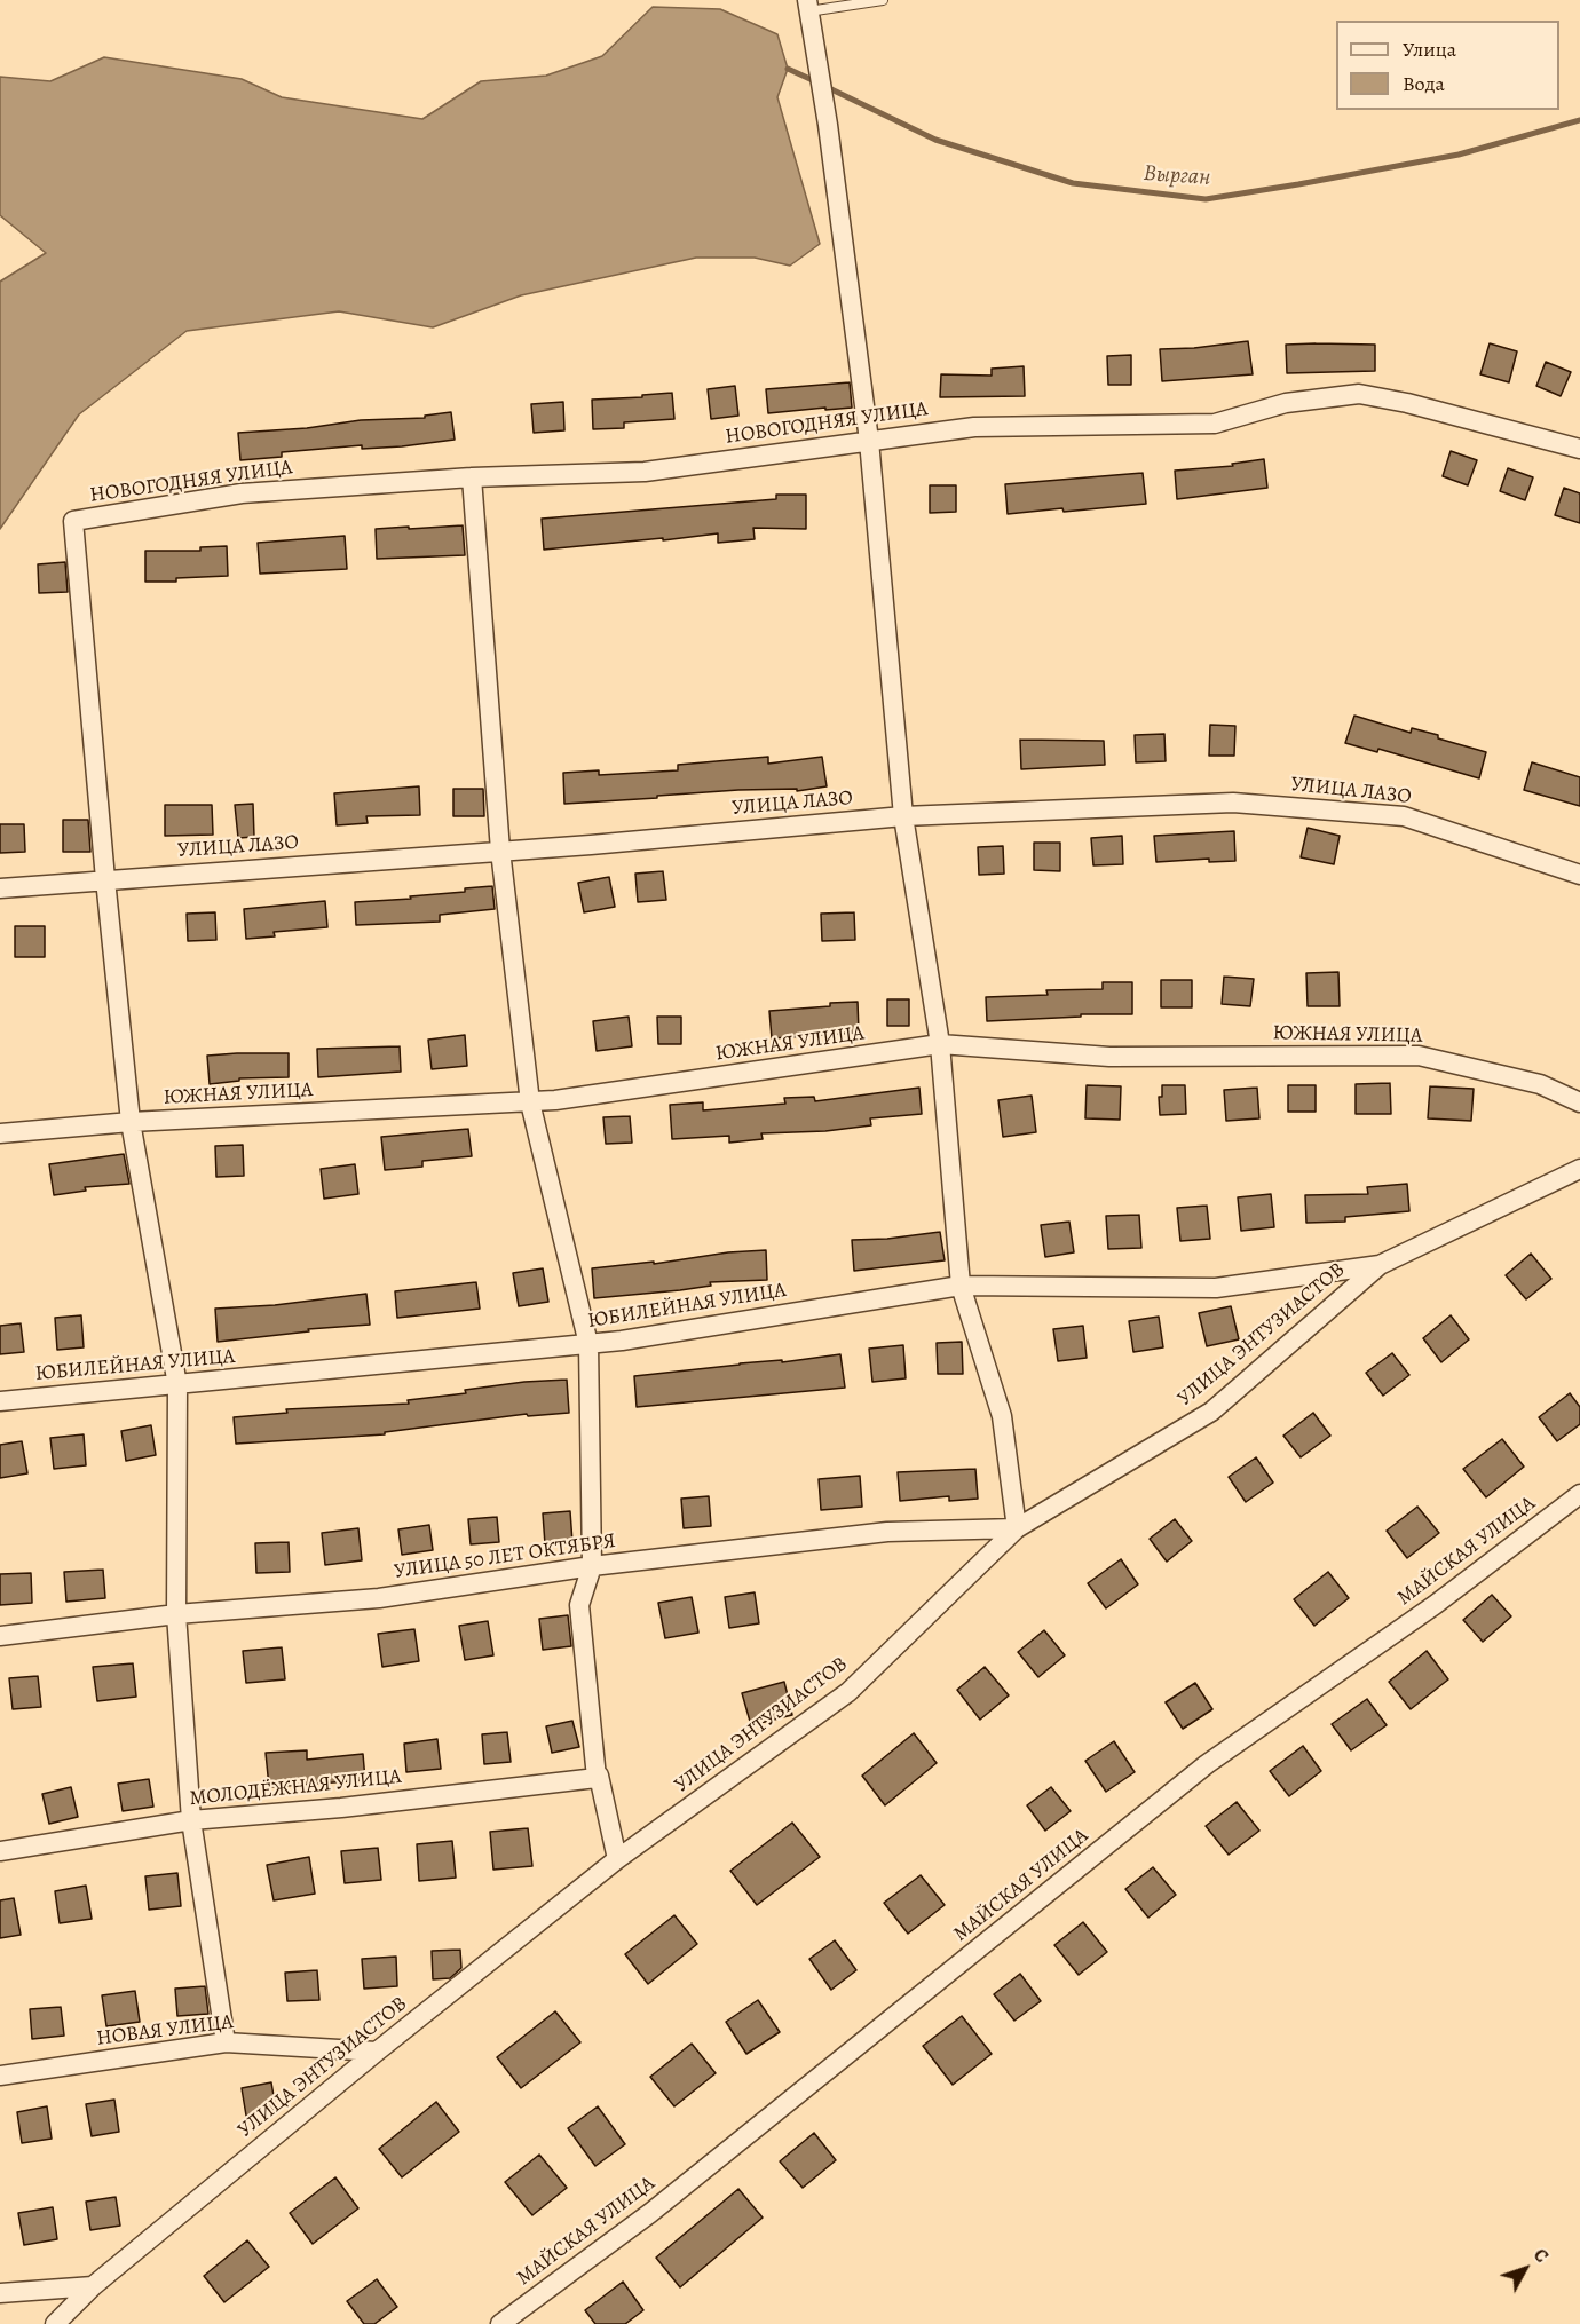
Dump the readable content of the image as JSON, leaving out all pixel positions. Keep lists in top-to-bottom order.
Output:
{
  "streets": {
    "street": [
      "НОВОГОДНЯЯ УЛИЦА",
      "УЛИЦА ЛАЗО",
      "ЮЖНАЯ УЛИЦА",
      "ЮБИЛЕЙНАЯ УЛИЦА",
      "УЛИЦА ЭНТУЗИАСТОВ",
      "МАЙСКАЯ УЛИЦА",
      "УЛИЦА 50 ЛЕТ ОКТЯБРЯ",
      "МОЛОДЁЖНАЯ УЛИЦА",
      "НОВАЯ УЛИЦА"
    ]
  },
  "crossings": [
    ["НОВОГОДНЯЯ УЛИЦА", "УЛИЦА ЛАЗО"],
    ["ЮБИЛЕЙНАЯ УЛИЦА", "УЛИЦА ЭНТУЗИАСТОВ"],
    ["УЛИЦА ЭНТУЗИАСТОВ", "УЛИЦА 50 ЛЕТ ОКТЯБРЯ"],
    ["УЛИЦА ЭНТУЗИАСТОВ", "НОВАЯ УЛИЦА"]
  ],
  "water": ["Вырган"],
  "legend": ["Улица", "Вода"],
  "north": "top right"
}
